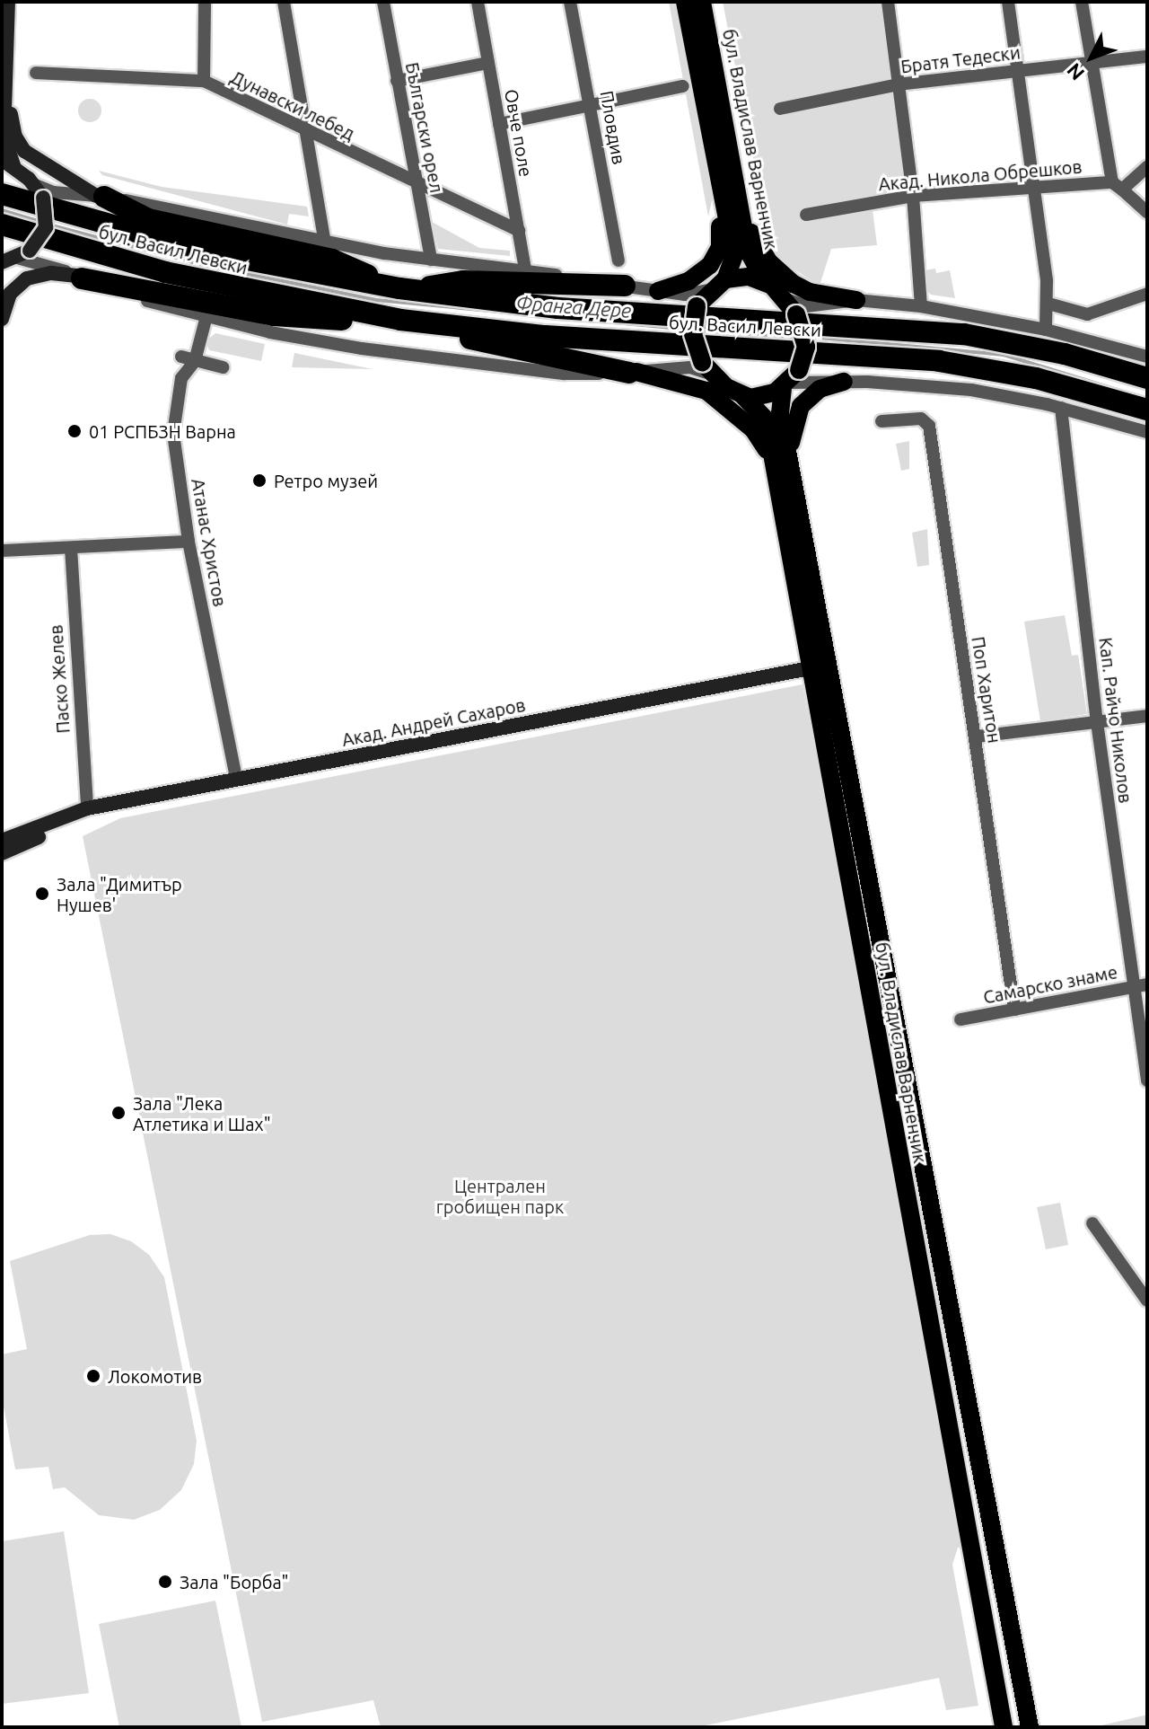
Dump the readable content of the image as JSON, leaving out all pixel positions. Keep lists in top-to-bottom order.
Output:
{
  "streets": {
    "highway": ["бул. Васил Левски"],
    "main road": ["бул. Владислав Варненчик"],
    "street": [
      "Братя Тедески",
      "Дунавски лебед",
      "Български орел",
      "Пловдив",
      "Овче поле",
      "Акад. Никола Обрешков",
      "Атанас Христов",
      "Паско Желев",
      "Поп Харитон",
      "Кап. Райчо Николов",
      "Акад. Андрей Сахаров",
      "Самарско знаме"
    ]
  },
  "crossings": [
    ["Дунавски лебед", "Български орел"],
    ["Дунавски лебед", "Овче поле"],
    ["бул. Владислав Варненчик", "Акад. Андрей Сахаров"],
    ["Атанас Христов", "Акад. Андрей Сахаров"],
    ["Паско Желев", "Акад. Андрей Сахаров"],
    ["Поп Харитон", "Самарско знаме"],
    ["Кап. Райчо Николов", "Самарско знаме"]
  ],
  "water": ["Франга Дере"],
  "parks": ["Централен гробищен парк"],
  "places": [
    "01 РСПБЗН Варна",
    "Ретро музей",
    "Зала \"Димитър Нушев'",
    "Зала \"Лека Атлетика и Шах\"",
    "Локомотив",
    "Зала \"Борба\""
  ],
  "north": "bottom left"
}
